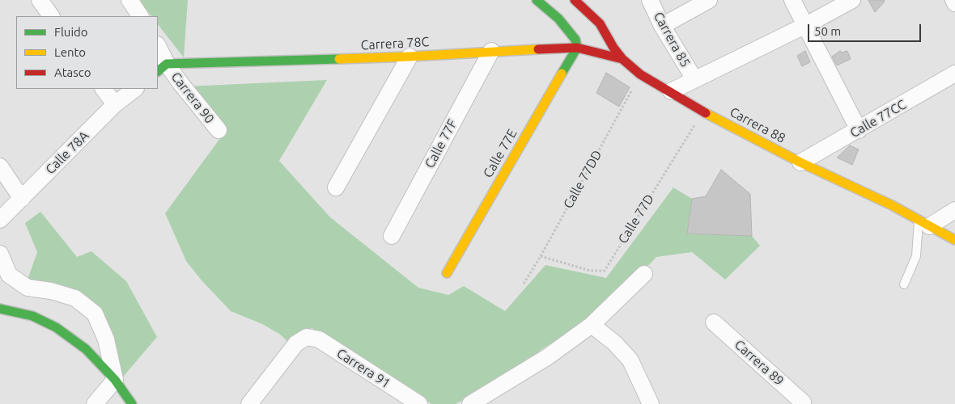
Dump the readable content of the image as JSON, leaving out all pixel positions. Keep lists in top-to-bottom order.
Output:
{
  "streets": {
    "street": [
      "Carrera 85",
      "Carrera 78C",
      "Carrera 90",
      "Calle 77CC",
      "Carrera 88",
      "Calle 77F",
      "Calle 78A",
      "Calle 77E",
      "Carrera 89",
      "Carrera 91"
    ],
    "path": ["Calle 77DD", "Calle 77D"]
  },
  "crossings": [
    ["Carrera 78C", "Carrera 90"],
    ["Carrera 78C", "Carrera 88"],
    ["Carrera 78C", "Calle 77F"],
    ["Carrera 78C", "Calle 77E"],
    ["Calle 77CC", "Carrera 88"],
    ["Carrera 88", "Calle 77DD"],
    ["Carrera 88", "Calle 77D"],
    ["Calle 77DD", "Calle 77D"]
  ],
  "legend": ["Fluido", "Lento", "Atasco"],
  "scale_bar": "50 m"
}
